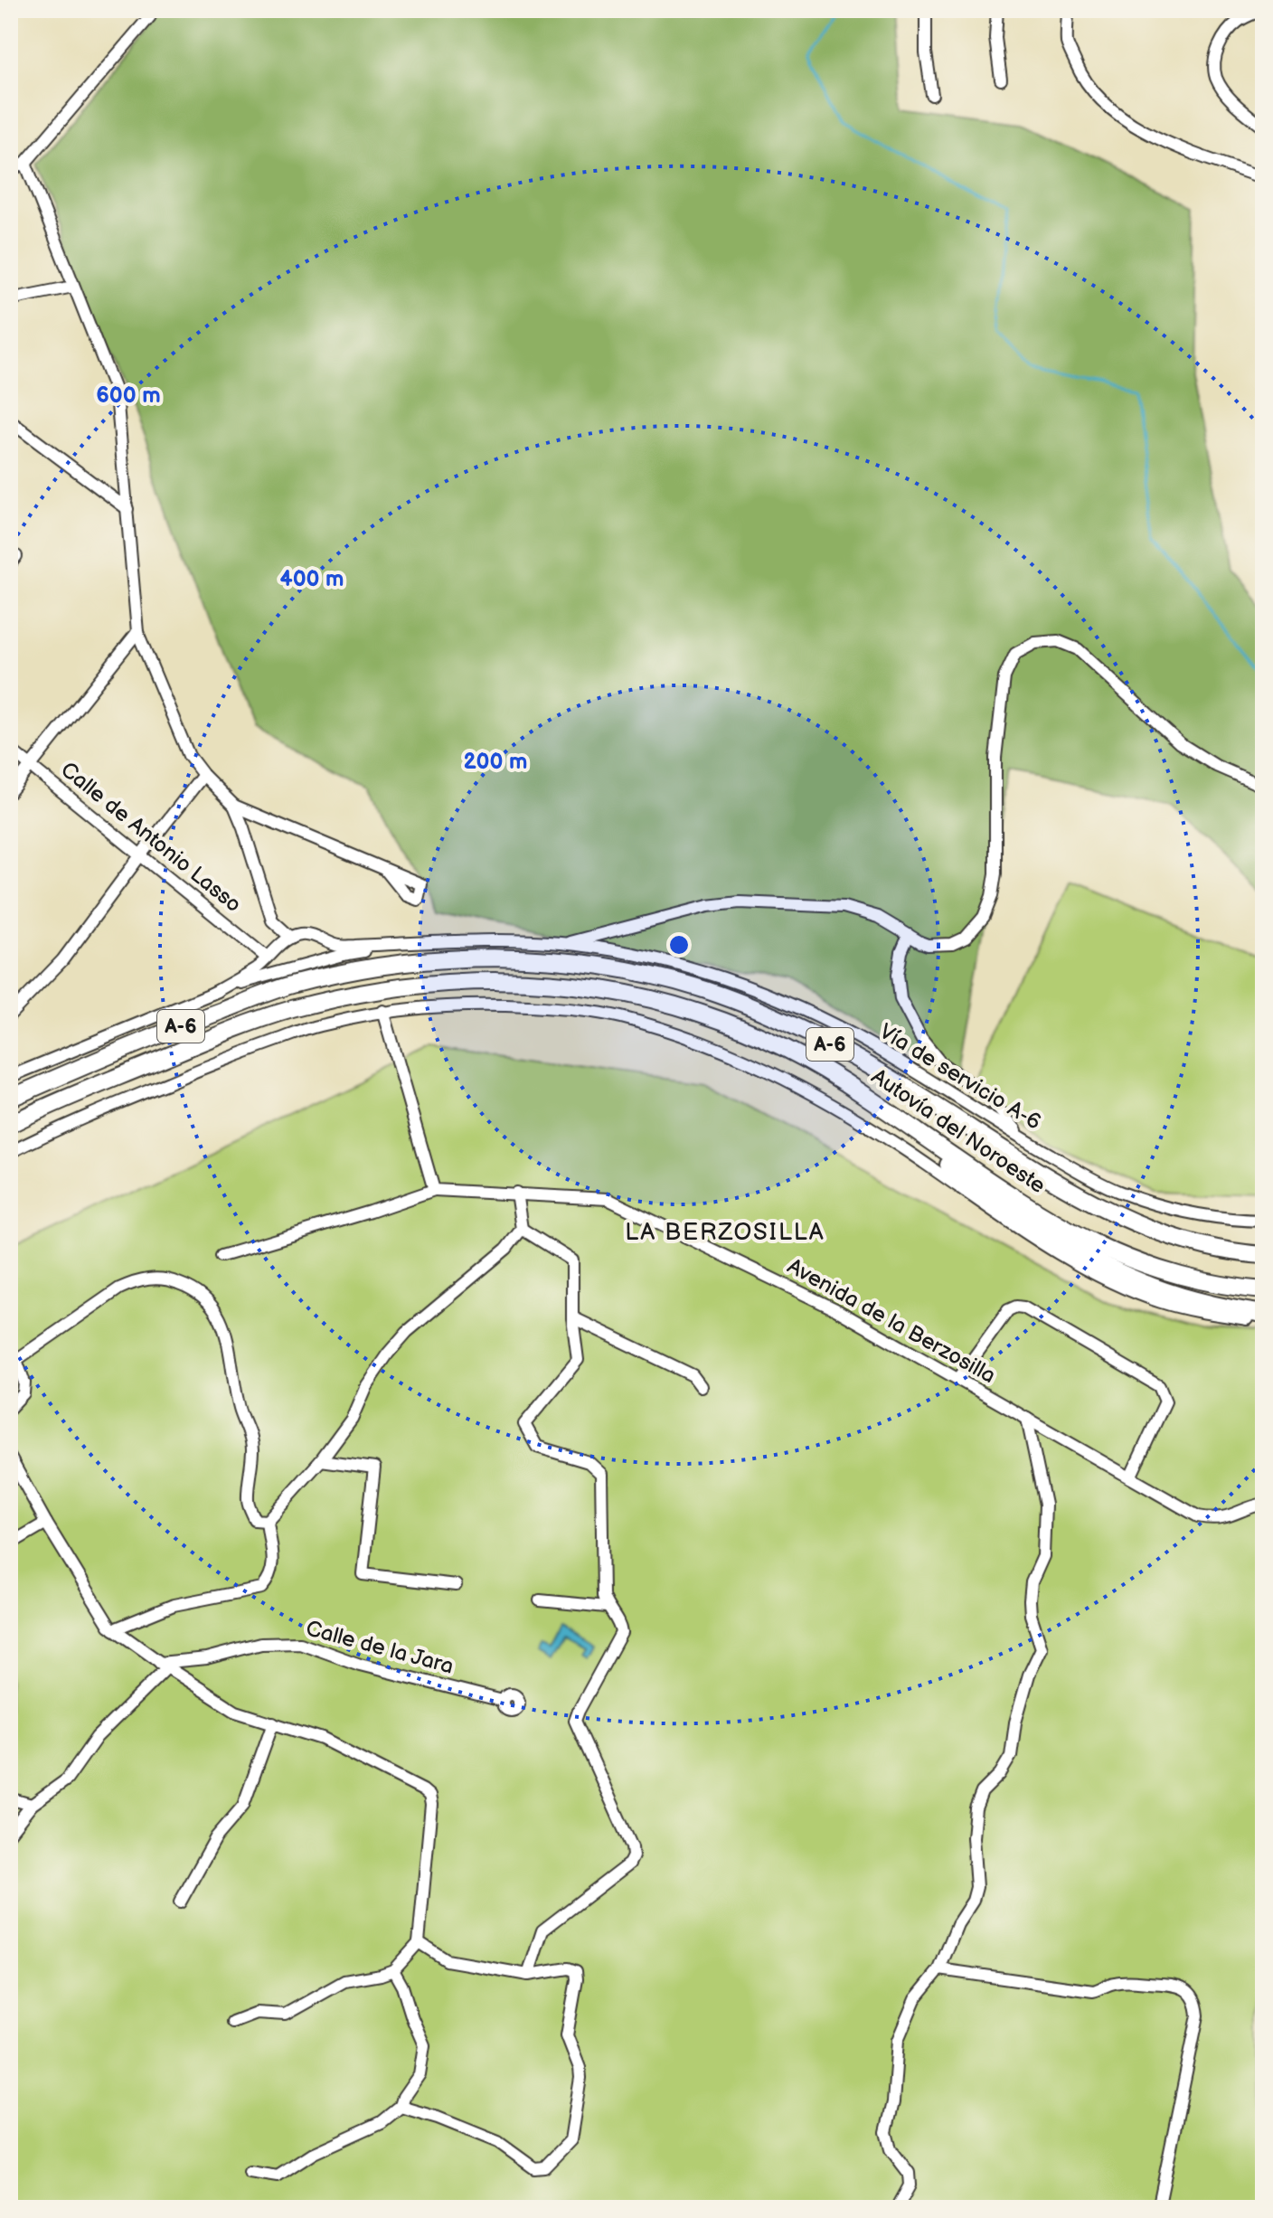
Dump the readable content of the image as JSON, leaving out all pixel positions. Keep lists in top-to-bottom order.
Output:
{
  "streets": {
    "highway": ["A-6", "Autovía del Noroeste"],
    "street": [
      "Calle de Antonio Lasso",
      "Vía de servicio A-6",
      "Avenida de la Berzosilla",
      "Calle de la Jara"
    ]
  },
  "districts": ["LA BERZOSILLA"],
  "rings": ["600 m", "400 m", "200 m"]
}
